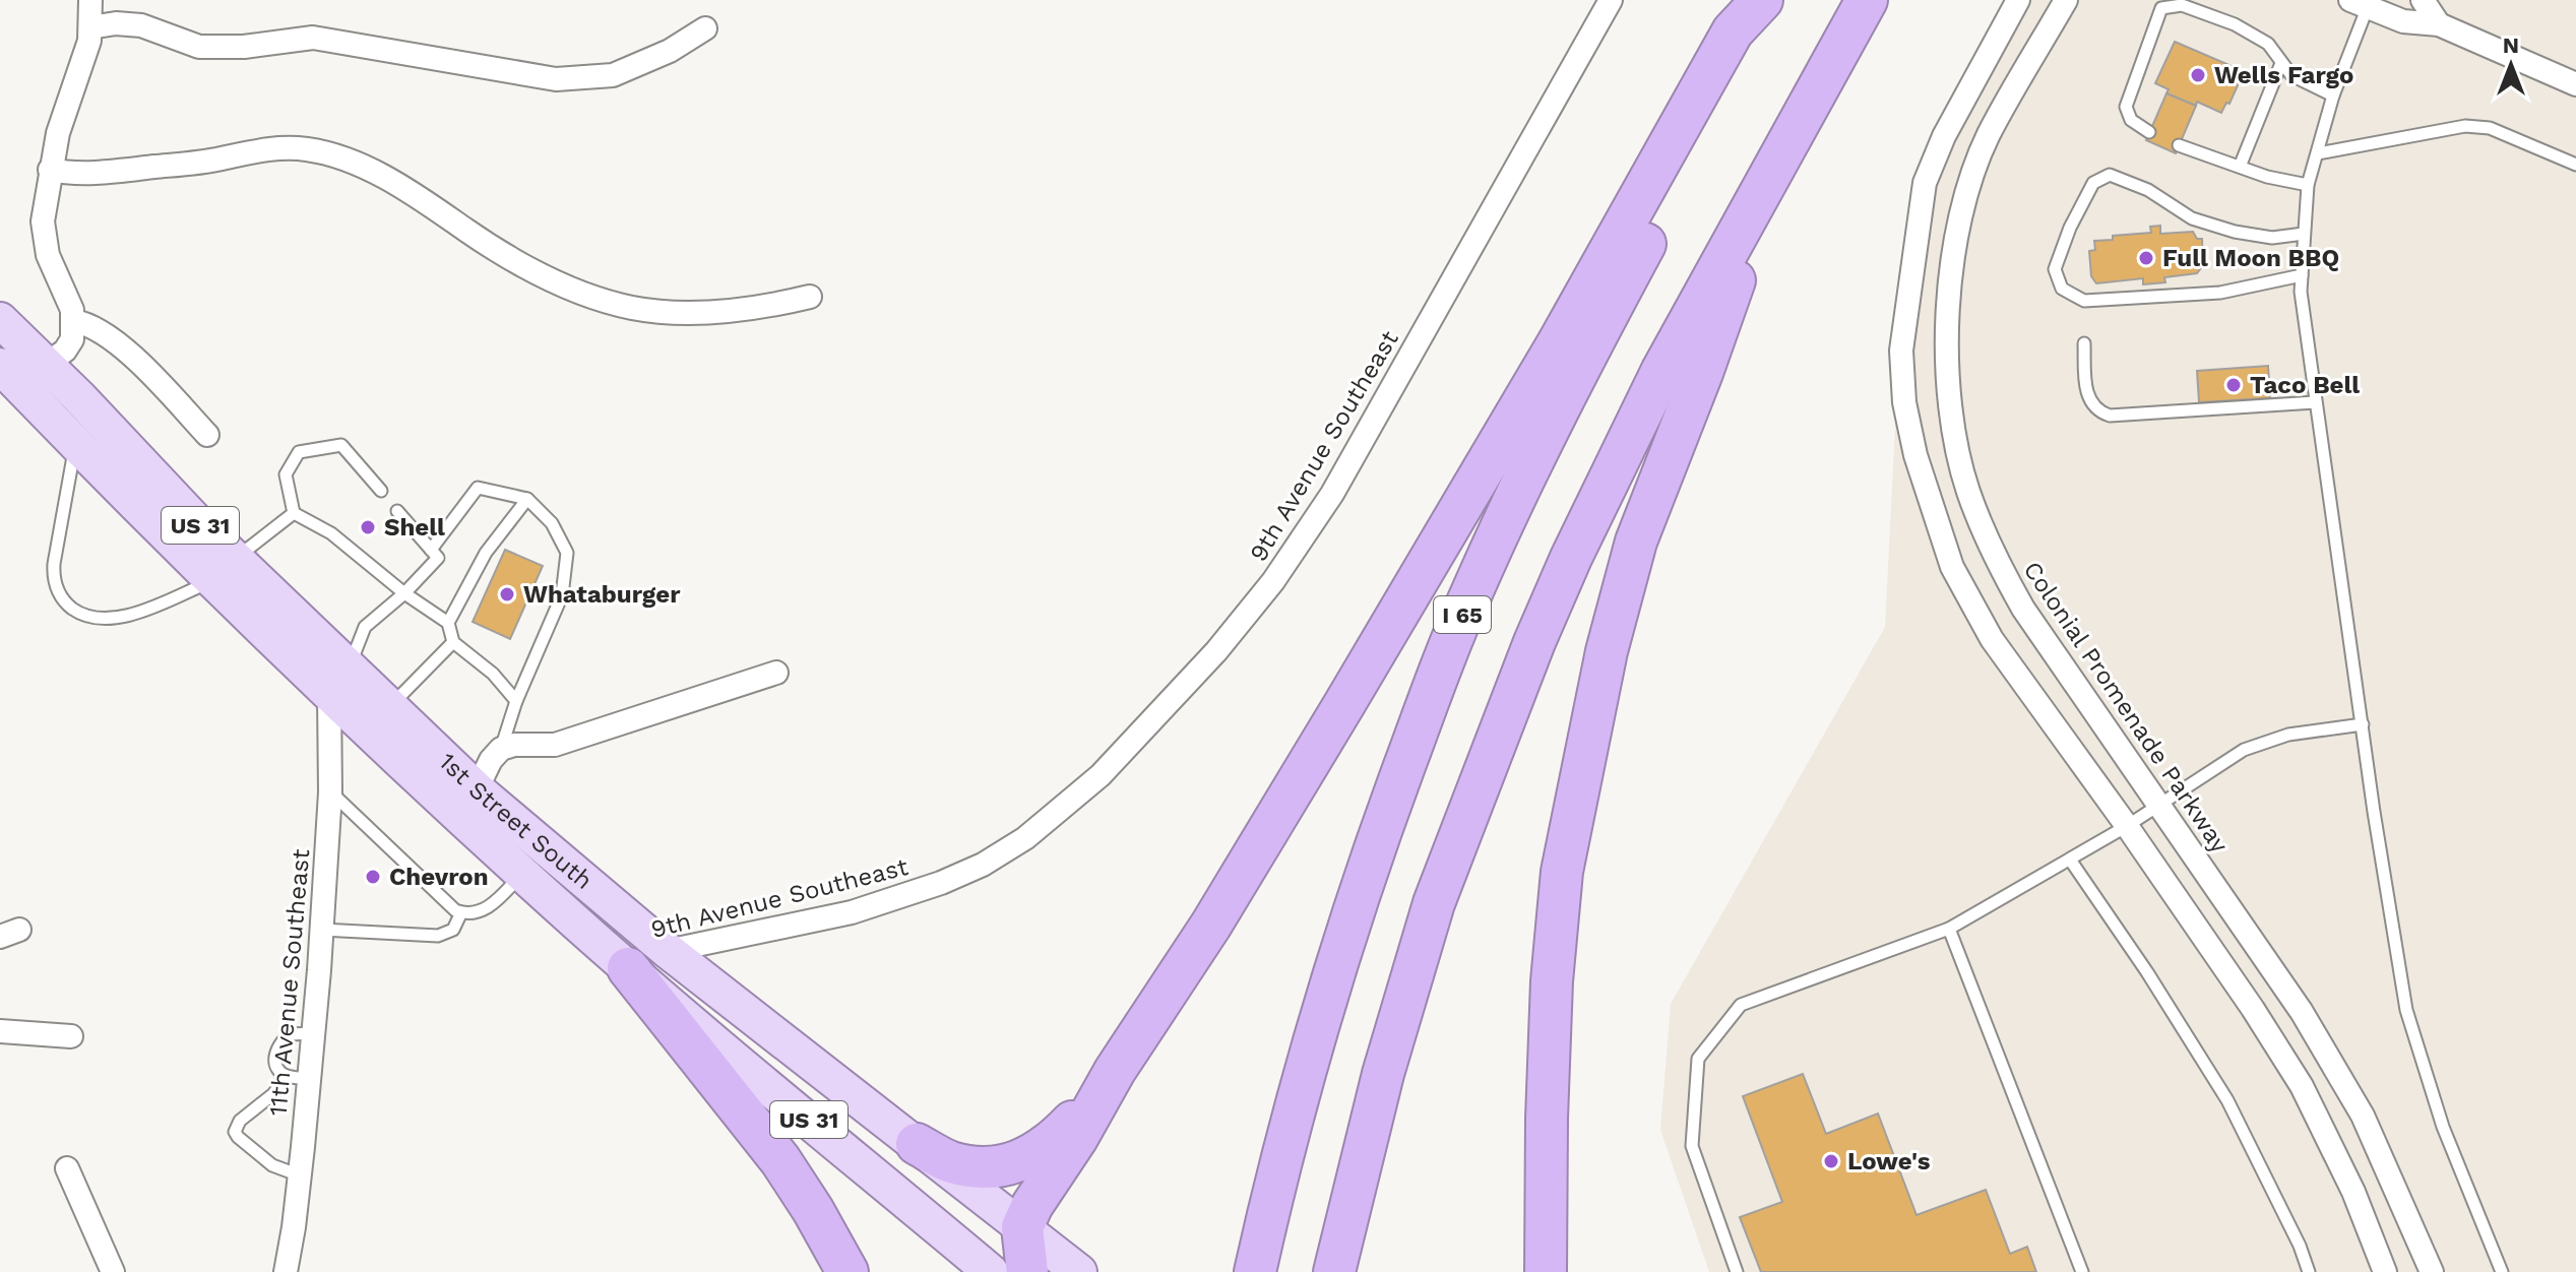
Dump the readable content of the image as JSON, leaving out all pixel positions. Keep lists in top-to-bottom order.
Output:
{
  "streets": {
    "highway": ["I 65"],
    "main road": ["US 31", "1st Street South"],
    "street": ["9th Avenue Southeast", "Colonial Promenade Parkway", "11th Avenue Southeast"]
  },
  "crossings": [
    ["9th Avenue Southeast", "1st Street South"],
    ["1st Street South", "11th Avenue Southeast"]
  ],
  "places": [
    "Wells Fargo",
    "Full Moon BBQ",
    "Taco Bell",
    "Shell",
    "Whataburger",
    "Chevron",
    "Lowe's"
  ],
  "north": "top"
}
